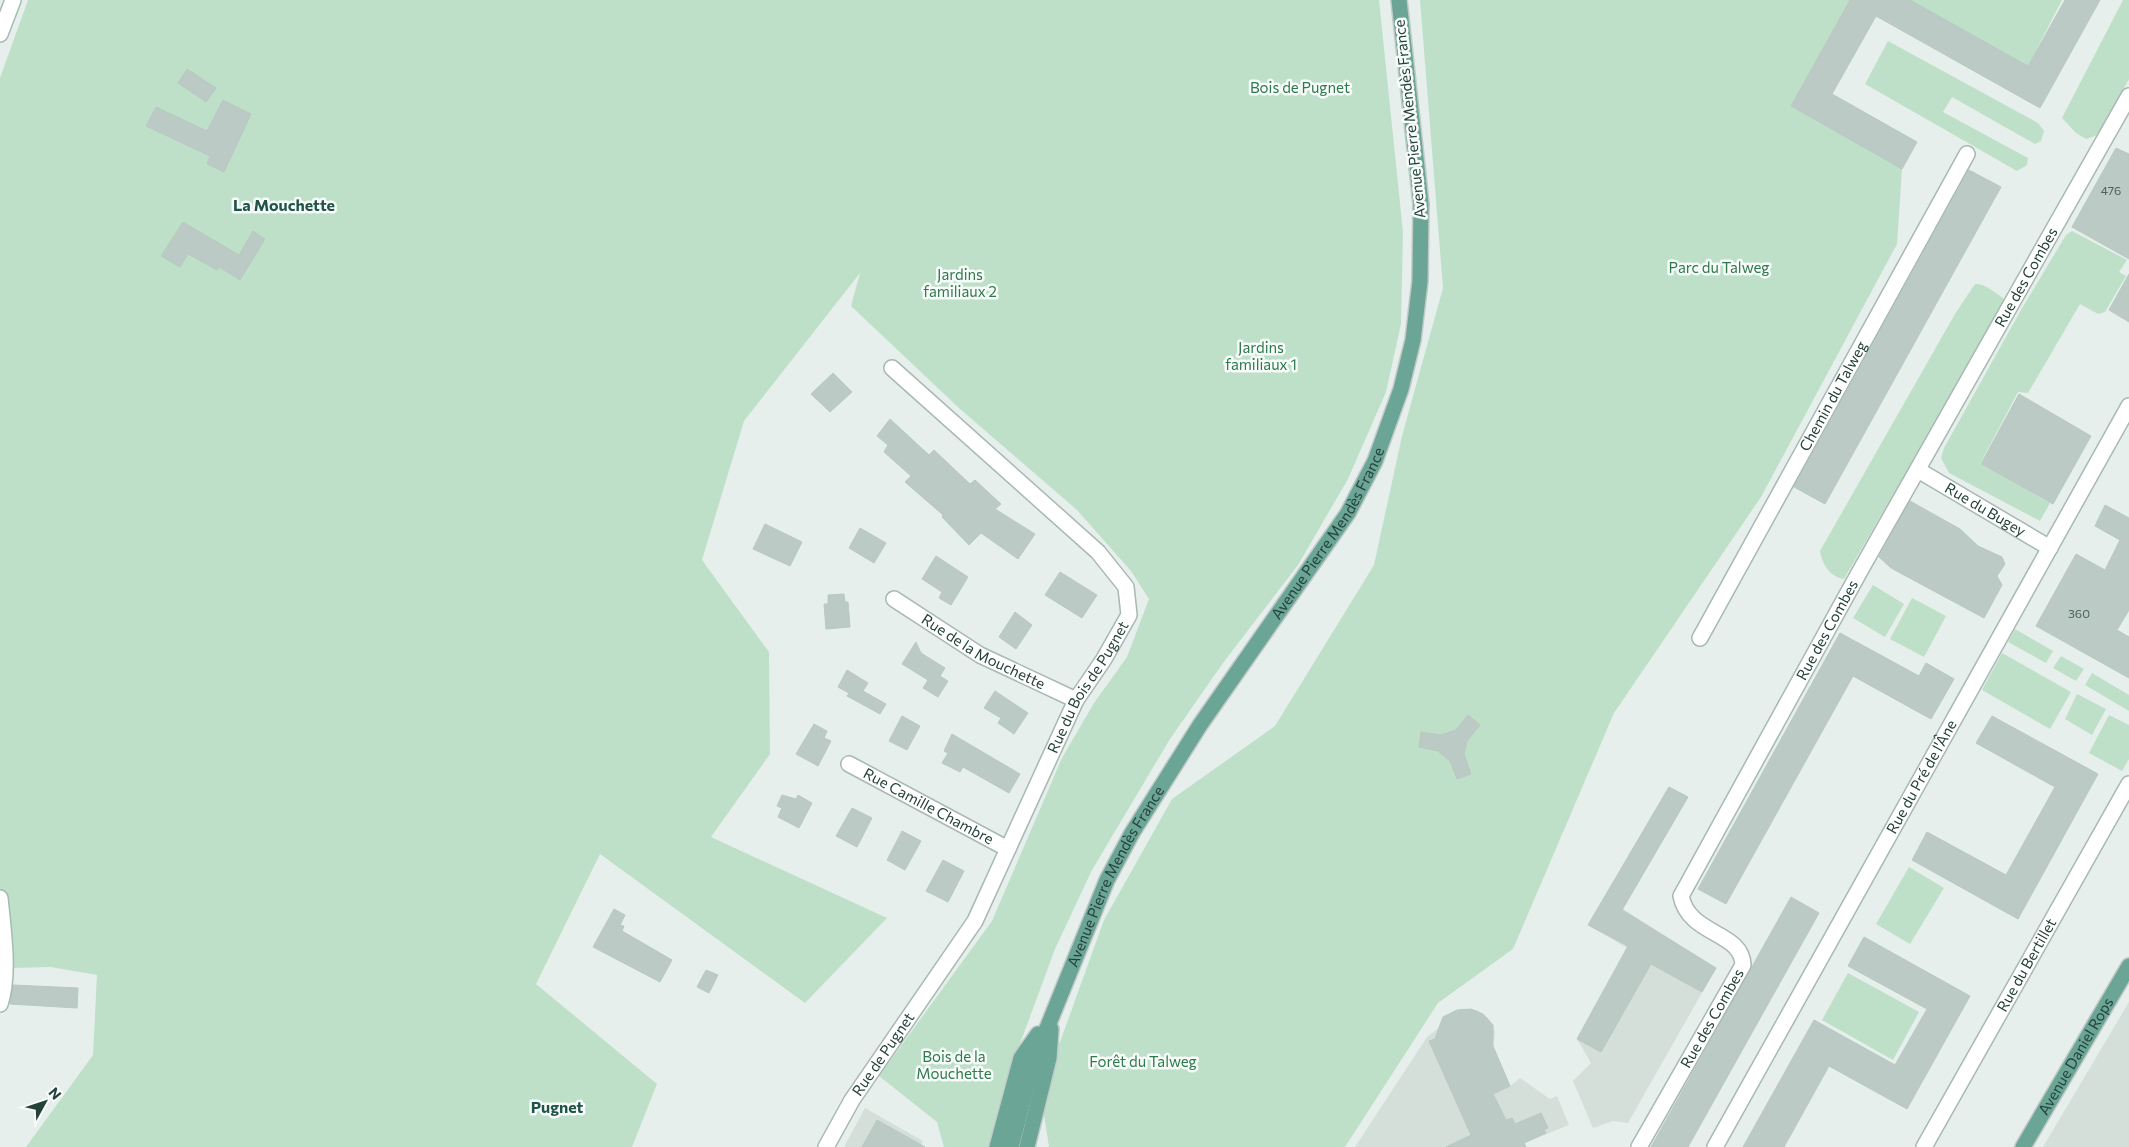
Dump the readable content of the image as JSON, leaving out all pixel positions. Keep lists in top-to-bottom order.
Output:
{
  "streets": {
    "main road": ["Avenue Pierre Mendès France", "Avenue Daniel Rops"],
    "street": [
      "Rue des Combes",
      "Chemin du Talweg",
      "Rue du Bugey",
      "Rue de la Mouchette",
      "Rue du Bois de Pugnet",
      "Rue du Pré de l'Âne",
      "Rue Camille Chambre",
      "Rue du Bertillet",
      "Rue de Pugnet"
    ]
  },
  "crossings": [
    ["Rue des Combes", "Rue du Bugey"],
    ["Rue du Bugey", "Rue du Pré de l'Âne"],
    ["Rue de la Mouchette", "Rue du Bois de Pugnet"],
    ["Rue du Bois de Pugnet", "Rue Camille Chambre"],
    ["Rue du Bois de Pugnet", "Rue de Pugnet"]
  ],
  "districts": ["La Mouchette", "Pugnet"],
  "parks": [
    "Bois de Pugnet",
    "Parc du Talweg",
    "Jardins familiaux 2",
    "Jardins familiaux 1",
    "Bois de la Mouchette",
    "Forêt du Talweg"
  ],
  "house_numbers": ["476", "360"],
  "north": "top right"
}
